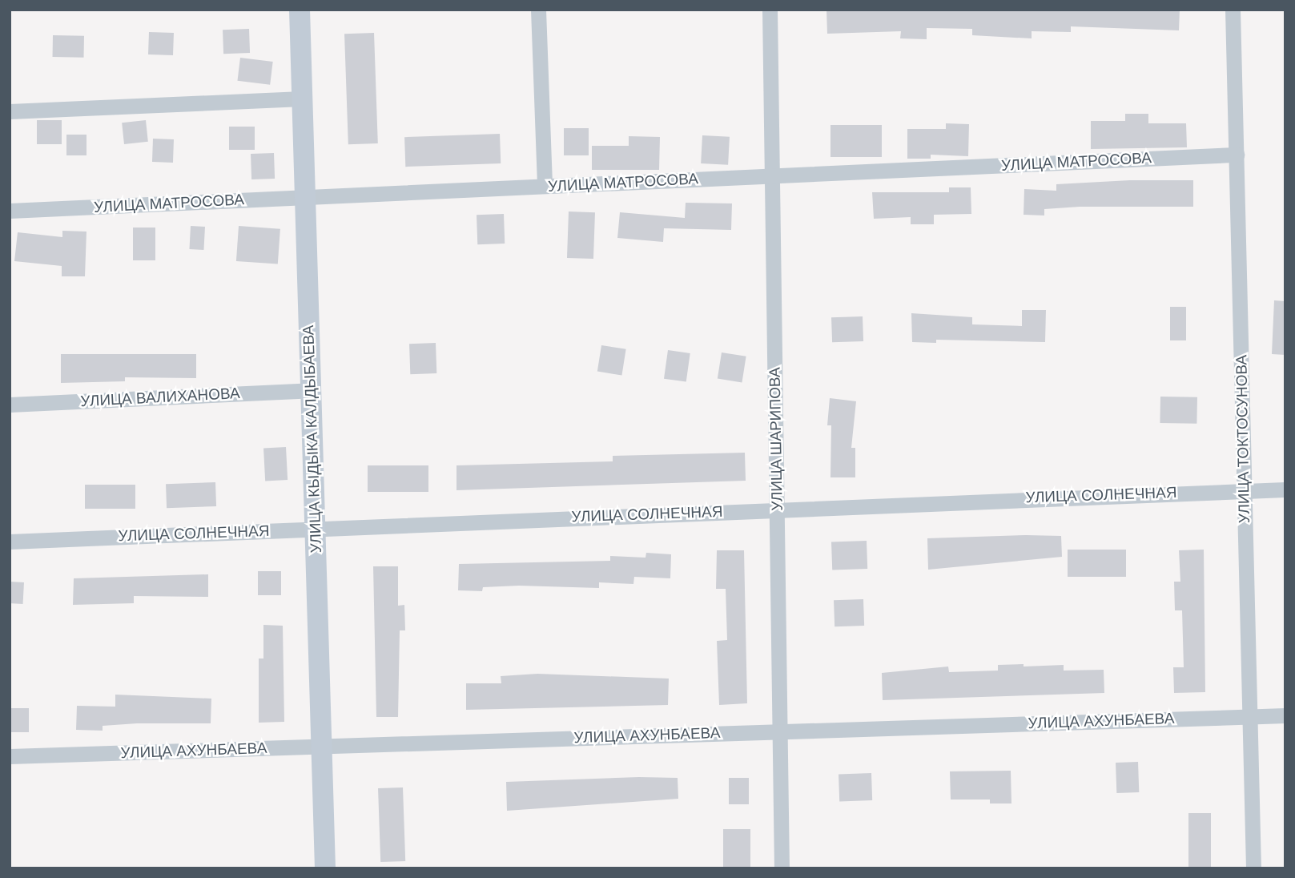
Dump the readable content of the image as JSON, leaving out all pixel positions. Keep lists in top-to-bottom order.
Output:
{
  "streets": {
    "street": [
      "УЛИЦА МАТРОСОВА",
      "УЛИЦА ВАЛИХАНОВА",
      "УЛИЦА КЫДЫКА КАЛДЫБАЕВА",
      "УЛИЦА ШАРИПОВА",
      "УЛИЦА ТОКТОСУНОВА",
      "УЛИЦА СОЛНЕЧНАЯ",
      "УЛИЦА АХУНБАЕВА"
    ]
  },
  "crossings": [
    ["УЛИЦА МАТРОСОВА", "УЛИЦА КЫДЫКА КАЛДЫБАЕВА"],
    ["УЛИЦА МАТРОСОВА", "УЛИЦА ШАРИПОВА"],
    ["УЛИЦА МАТРОСОВА", "УЛИЦА ТОКТОСУНОВА"],
    ["УЛИЦА ВАЛИХАНОВА", "УЛИЦА КЫДЫКА КАЛДЫБАЕВА"],
    ["УЛИЦА КЫДЫКА КАЛДЫБАЕВА", "УЛИЦА СОЛНЕЧНАЯ"],
    ["УЛИЦА КЫДЫКА КАЛДЫБАЕВА", "УЛИЦА АХУНБАЕВА"],
    ["УЛИЦА ШАРИПОВА", "УЛИЦА СОЛНЕЧНАЯ"],
    ["УЛИЦА ШАРИПОВА", "УЛИЦА АХУНБАЕВА"],
    ["УЛИЦА ТОКТОСУНОВА", "УЛИЦА СОЛНЕЧНАЯ"],
    ["УЛИЦА ТОКТОСУНОВА", "УЛИЦА АХУНБАЕВА"]
  ]
}
